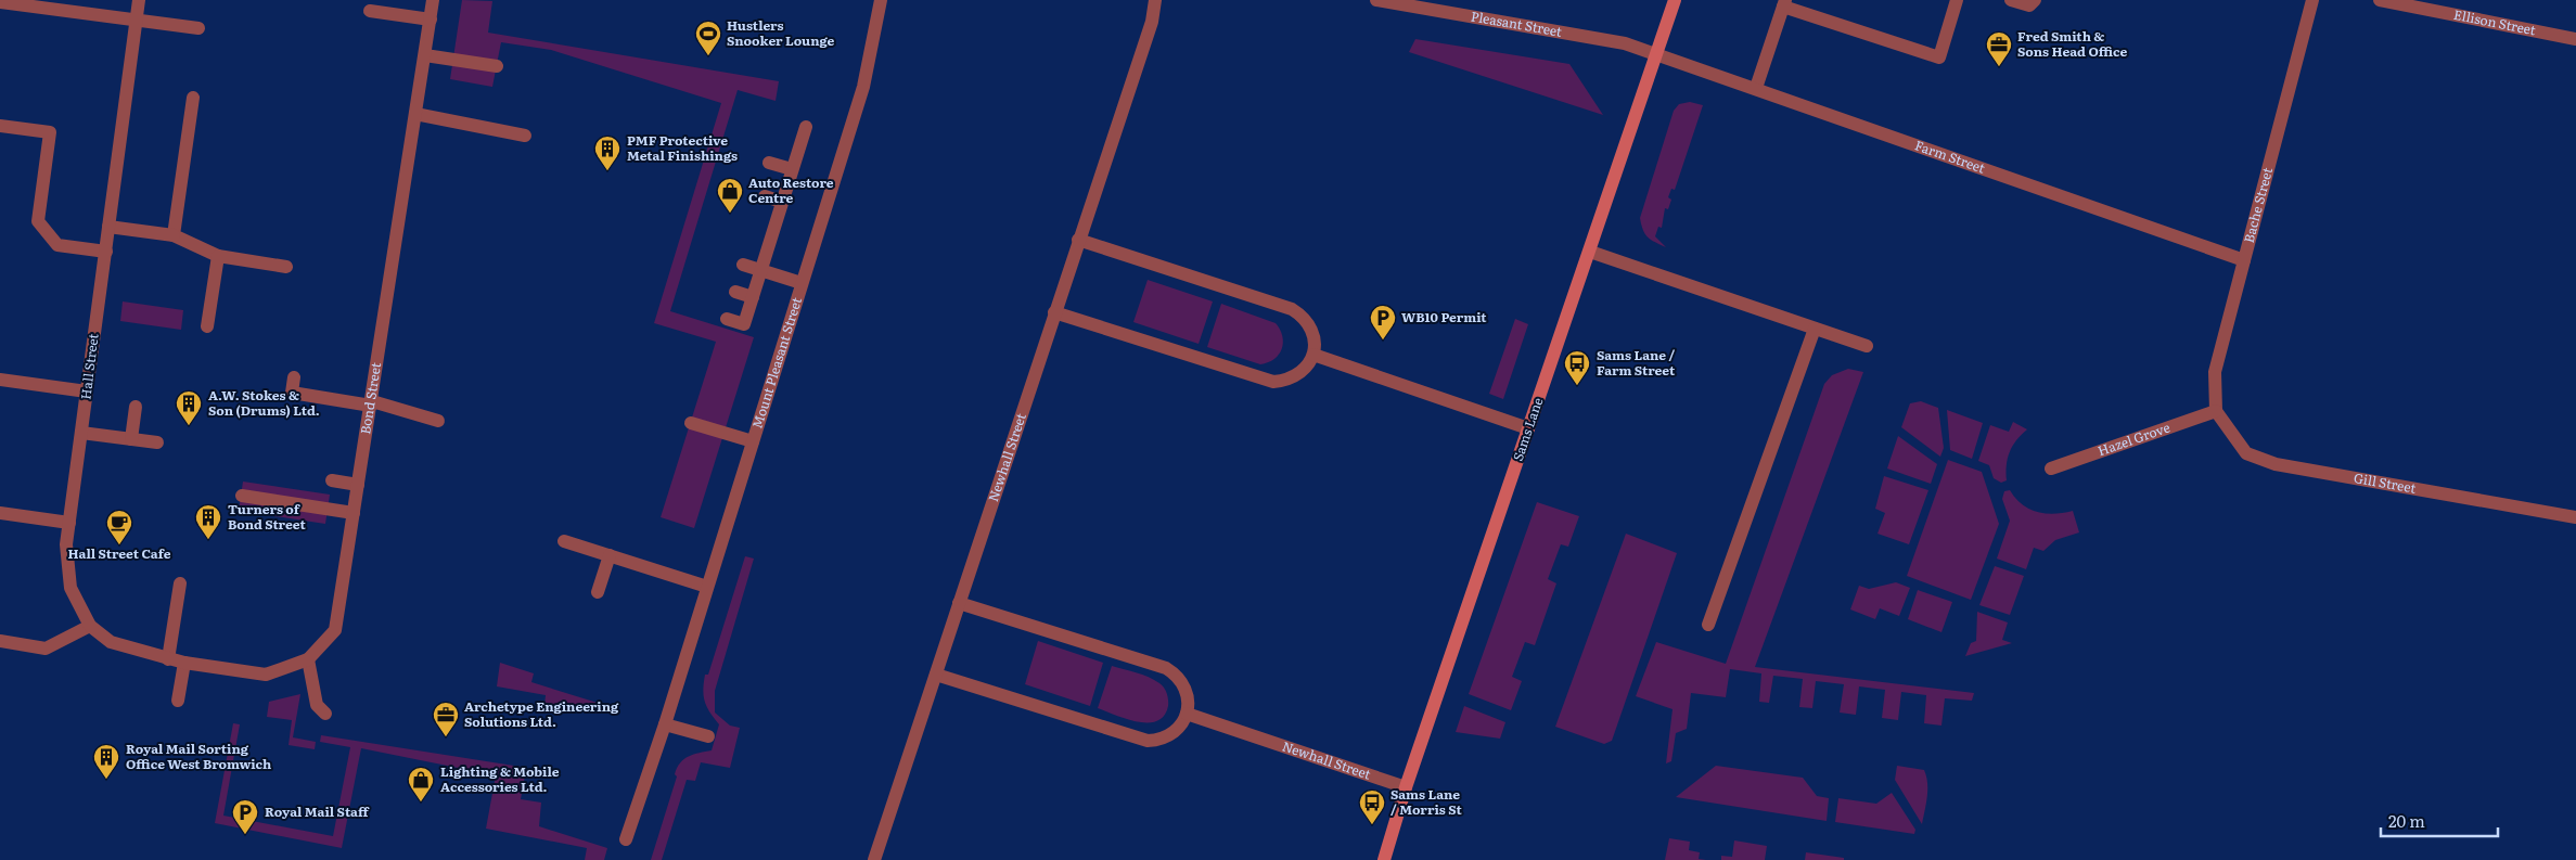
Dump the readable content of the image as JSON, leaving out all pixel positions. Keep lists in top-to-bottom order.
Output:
{
  "streets": {
    "street": [
      "Ellison Street",
      "Pleasant Street",
      "Farm Street",
      "Bache Street",
      "Mount Pleasant Street",
      "Hall Street",
      "Bond Street",
      "Sams Lane",
      "Hazel Grove",
      "Newhall Street",
      "Gill Street"
    ]
  },
  "crossings": [
    ["Pleasant Street", "Farm Street"],
    ["Pleasant Street", "Sams Lane"],
    ["Farm Street", "Bache Street"],
    ["Farm Street", "Sams Lane"],
    ["Bache Street", "Hazel Grove"],
    ["Bache Street", "Gill Street"],
    ["Hall Street", "Bond Street"],
    ["Sams Lane", "Newhall Street"],
    ["Hazel Grove", "Gill Street"]
  ],
  "places": {
    "sports": ["Hustlers Snooker Lounge"],
    "office": ["Fred Smith & Sons Head Office", "Archetype Engineering Solutions Ltd."],
    "building": [
      "PMF Protective Metal Finishings",
      "A.W. Stokes & Son (Drums) Ltd.",
      "Turners of Bond Street",
      "Royal Mail Sorting Office West Bromwich"
    ],
    "shop": ["Auto Restore Centre", "Lighting & Mobile Accessories Ltd."],
    "parking": ["WB10 Permit", "Royal Mail Staff"],
    "bus stop": ["Sams Lane / Farm Street", "Sams Lane / Morris St"],
    "cafe": ["Hall Street Cafe"]
  },
  "scale_bar": "20 m"
}
